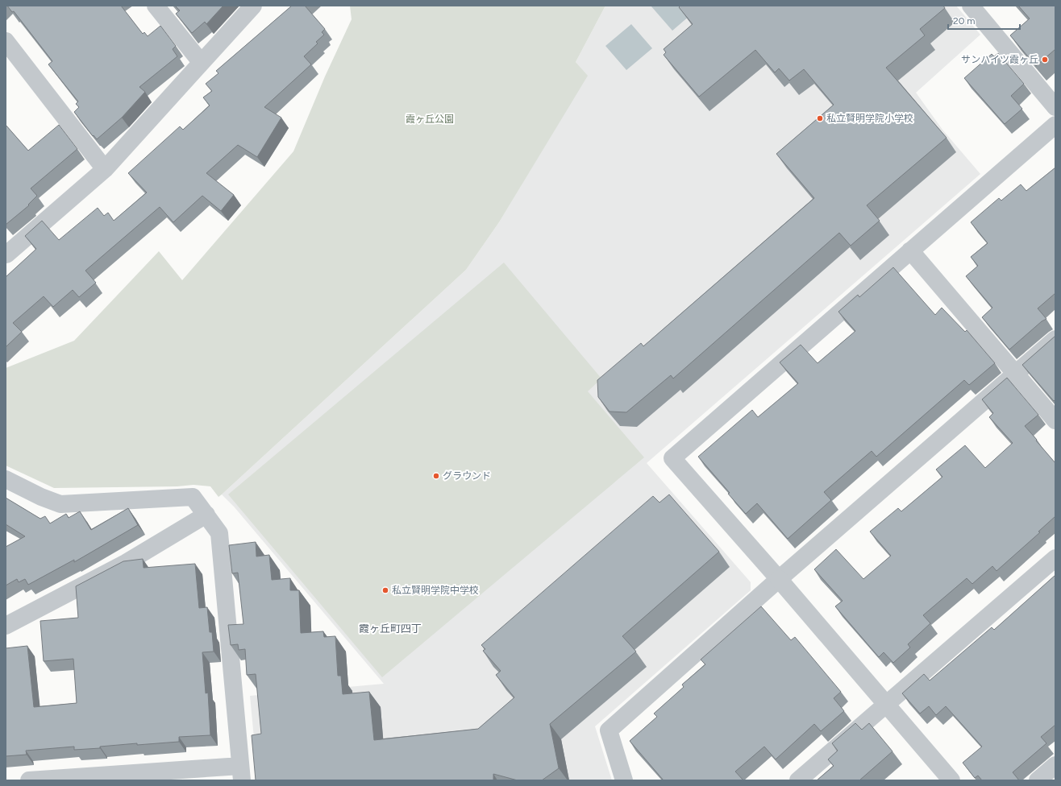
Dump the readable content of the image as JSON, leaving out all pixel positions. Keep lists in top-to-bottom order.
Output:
{
  "districts": ["霞ヶ丘町四丁"],
  "parks": ["霞ヶ丘公園"],
  "places": [
    "サンハイツ霞ヶ丘",
    "私立賢明学院小学校",
    "グラウンド",
    "私立賢明学院中学校"
  ],
  "scale_bar": "20 m"
}
